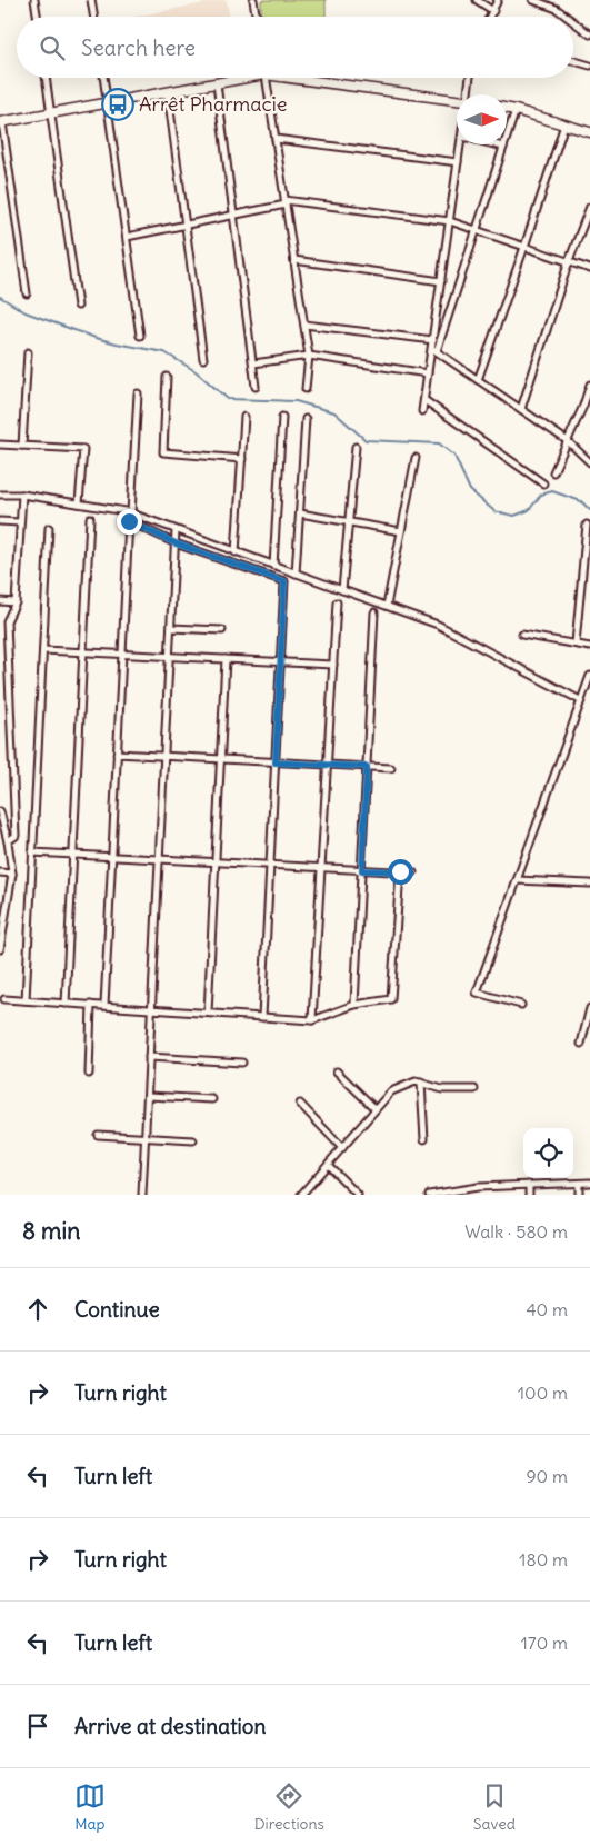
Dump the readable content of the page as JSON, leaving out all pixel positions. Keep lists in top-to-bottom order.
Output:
{
  "places": {
    "bus stop": ["Arrêt Pharmacie"]
  },
  "north": "right",
  "page": {
    "search": "Search here",
    "heading": ["8 min", "Walk · 580 m"],
    "list": [
      ["Continue", "40 m"],
      ["Turn right", "100 m"],
      ["Turn left", "90 m"],
      ["Turn right", "180 m"],
      ["Turn left", "170 m"],
      "Arrive at destination"
    ],
    "nav": ["Map", "Directions", "Saved"]
  }
}
